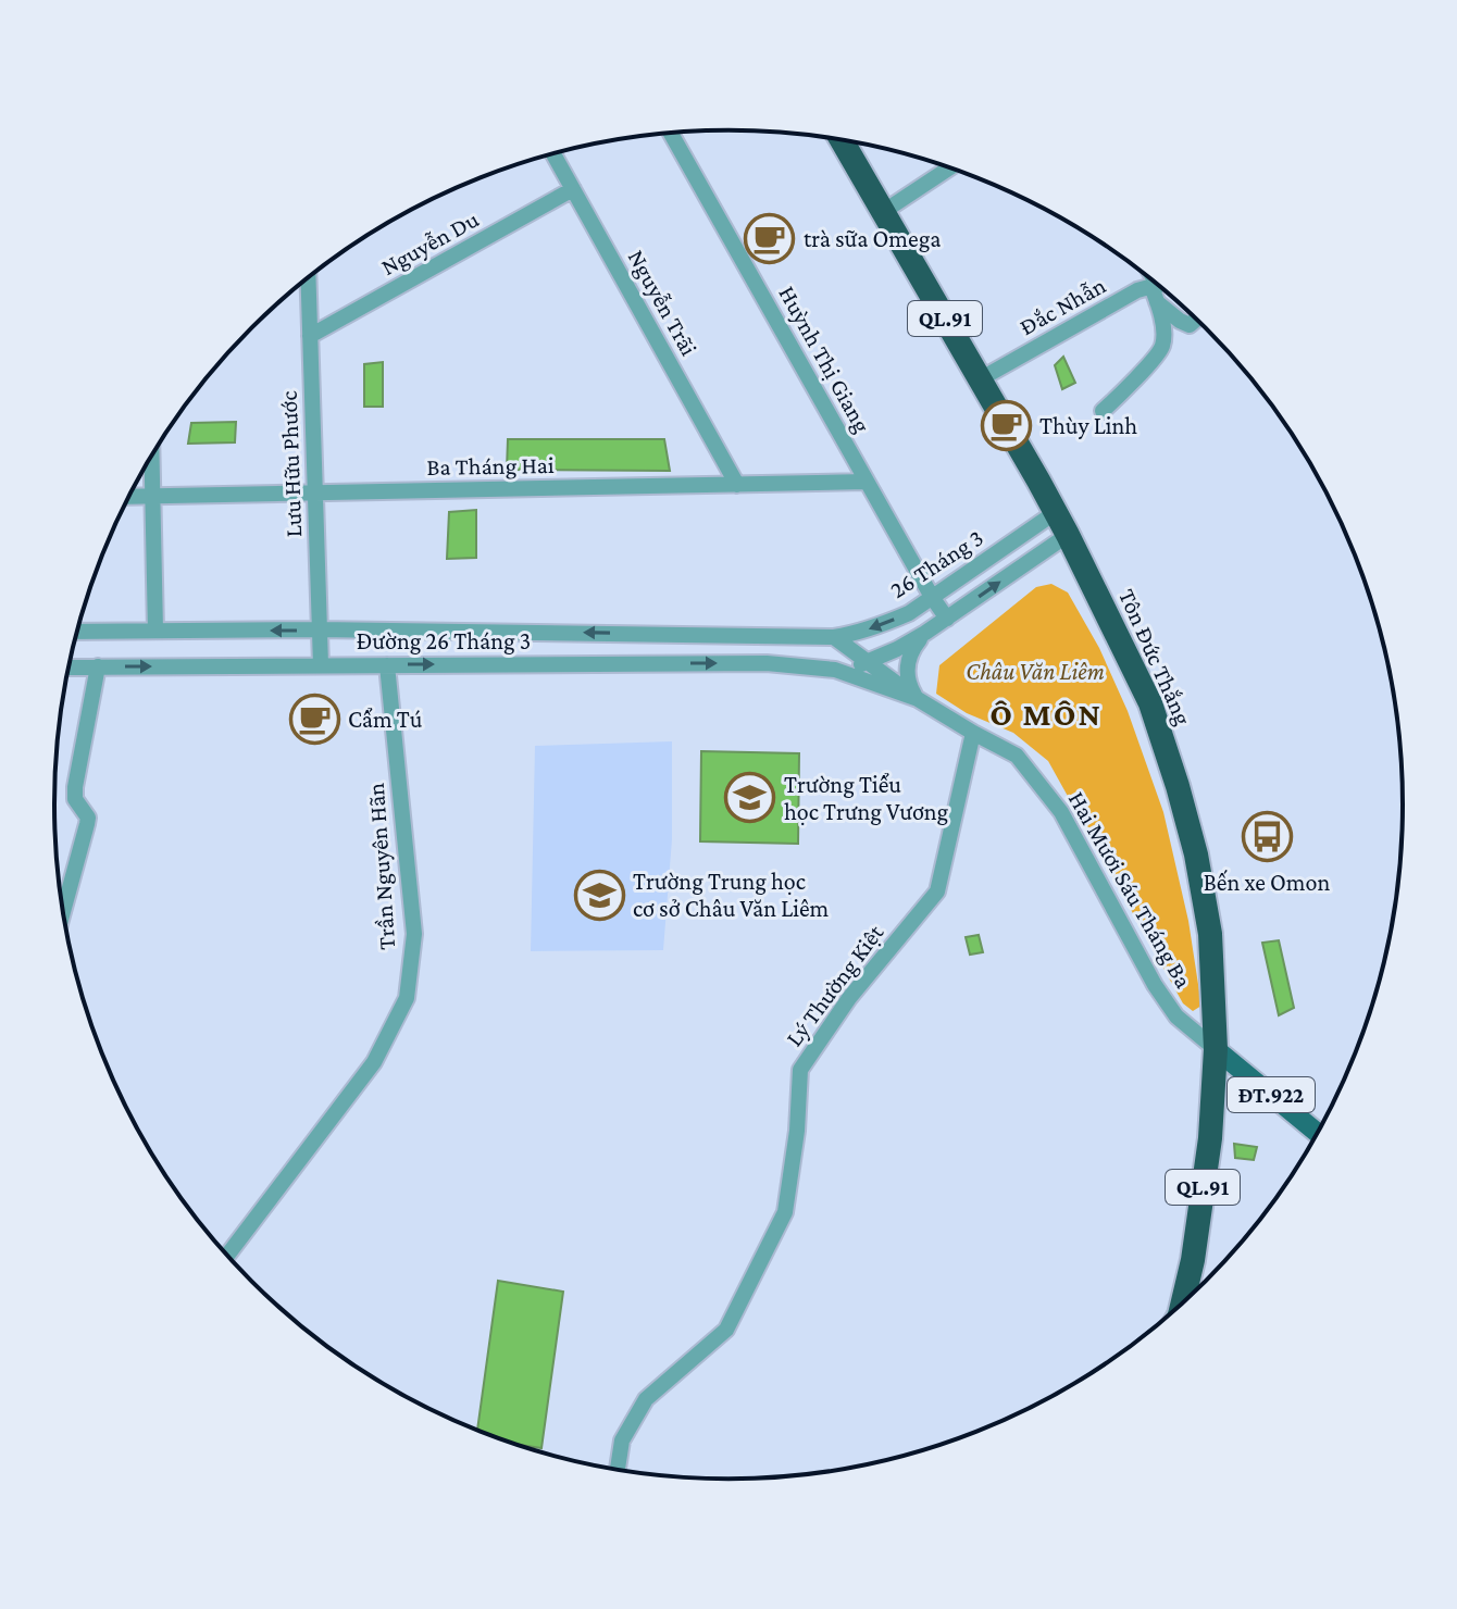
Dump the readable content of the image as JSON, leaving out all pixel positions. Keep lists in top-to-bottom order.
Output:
{
  "streets": {
    "highway": ["QL.91", "Tôn Đức Thắng"],
    "main road": ["ĐT.922"],
    "street": [
      "Nguyễn Du",
      "Nguyễn Trãi",
      "Đắc Nhẫn",
      "Huỳnh Thị Giang",
      "Lưu Hữu Phước",
      "Ba Tháng Hai",
      "26 Tháng 3",
      "Đường 26 Tháng 3",
      "Trần Nguyên Hãn",
      "Hai Mươi Sáu Tháng Ba",
      "Lý Thường Kiệt"
    ]
  },
  "crossings": [
    ["Nguyễn Du", "Nguyễn Trãi"],
    ["Nguyễn Du", "Lưu Hữu Phước"],
    ["Nguyễn Trãi", "Ba Tháng Hai"],
    ["Đắc Nhẫn", "Tôn Đức Thắng"],
    ["Huỳnh Thị Giang", "Ba Tháng Hai"],
    ["Huỳnh Thị Giang", "26 Tháng 3"],
    ["Lưu Hữu Phước", "Ba Tháng Hai"],
    ["Lưu Hữu Phước", "Đường 26 Tháng 3"],
    ["26 Tháng 3", "Đường 26 Tháng 3"],
    ["26 Tháng 3", "Tôn Đức Thắng"],
    ["26 Tháng 3", "Hai Mươi Sáu Tháng Ba"],
    ["Đường 26 Tháng 3", "Trần Nguyên Hãn"],
    ["Đường 26 Tháng 3", "Hai Mươi Sáu Tháng Ba"],
    ["Tôn Đức Thắng", "Hai Mươi Sáu Tháng Ba"],
    ["Tôn Đức Thắng", "ĐT.922"],
    ["Hai Mươi Sáu Tháng Ba", "Lý Thường Kiệt"],
    ["Hai Mươi Sáu Tháng Ba", "ĐT.922"]
  ],
  "districts": ["Ô MÔN"],
  "parks": ["Châu Văn Liêm"],
  "places": {
    "cafe": ["trà sữa Omega", "Thùy Linh", "Cẩm Tú"],
    "school or university": ["Trường Tiểu học Trưng Vương", "Trường Trung học cơ sở Châu Văn Liêm"],
    "bus stop": ["Bến xe Omon"]
  }
}
